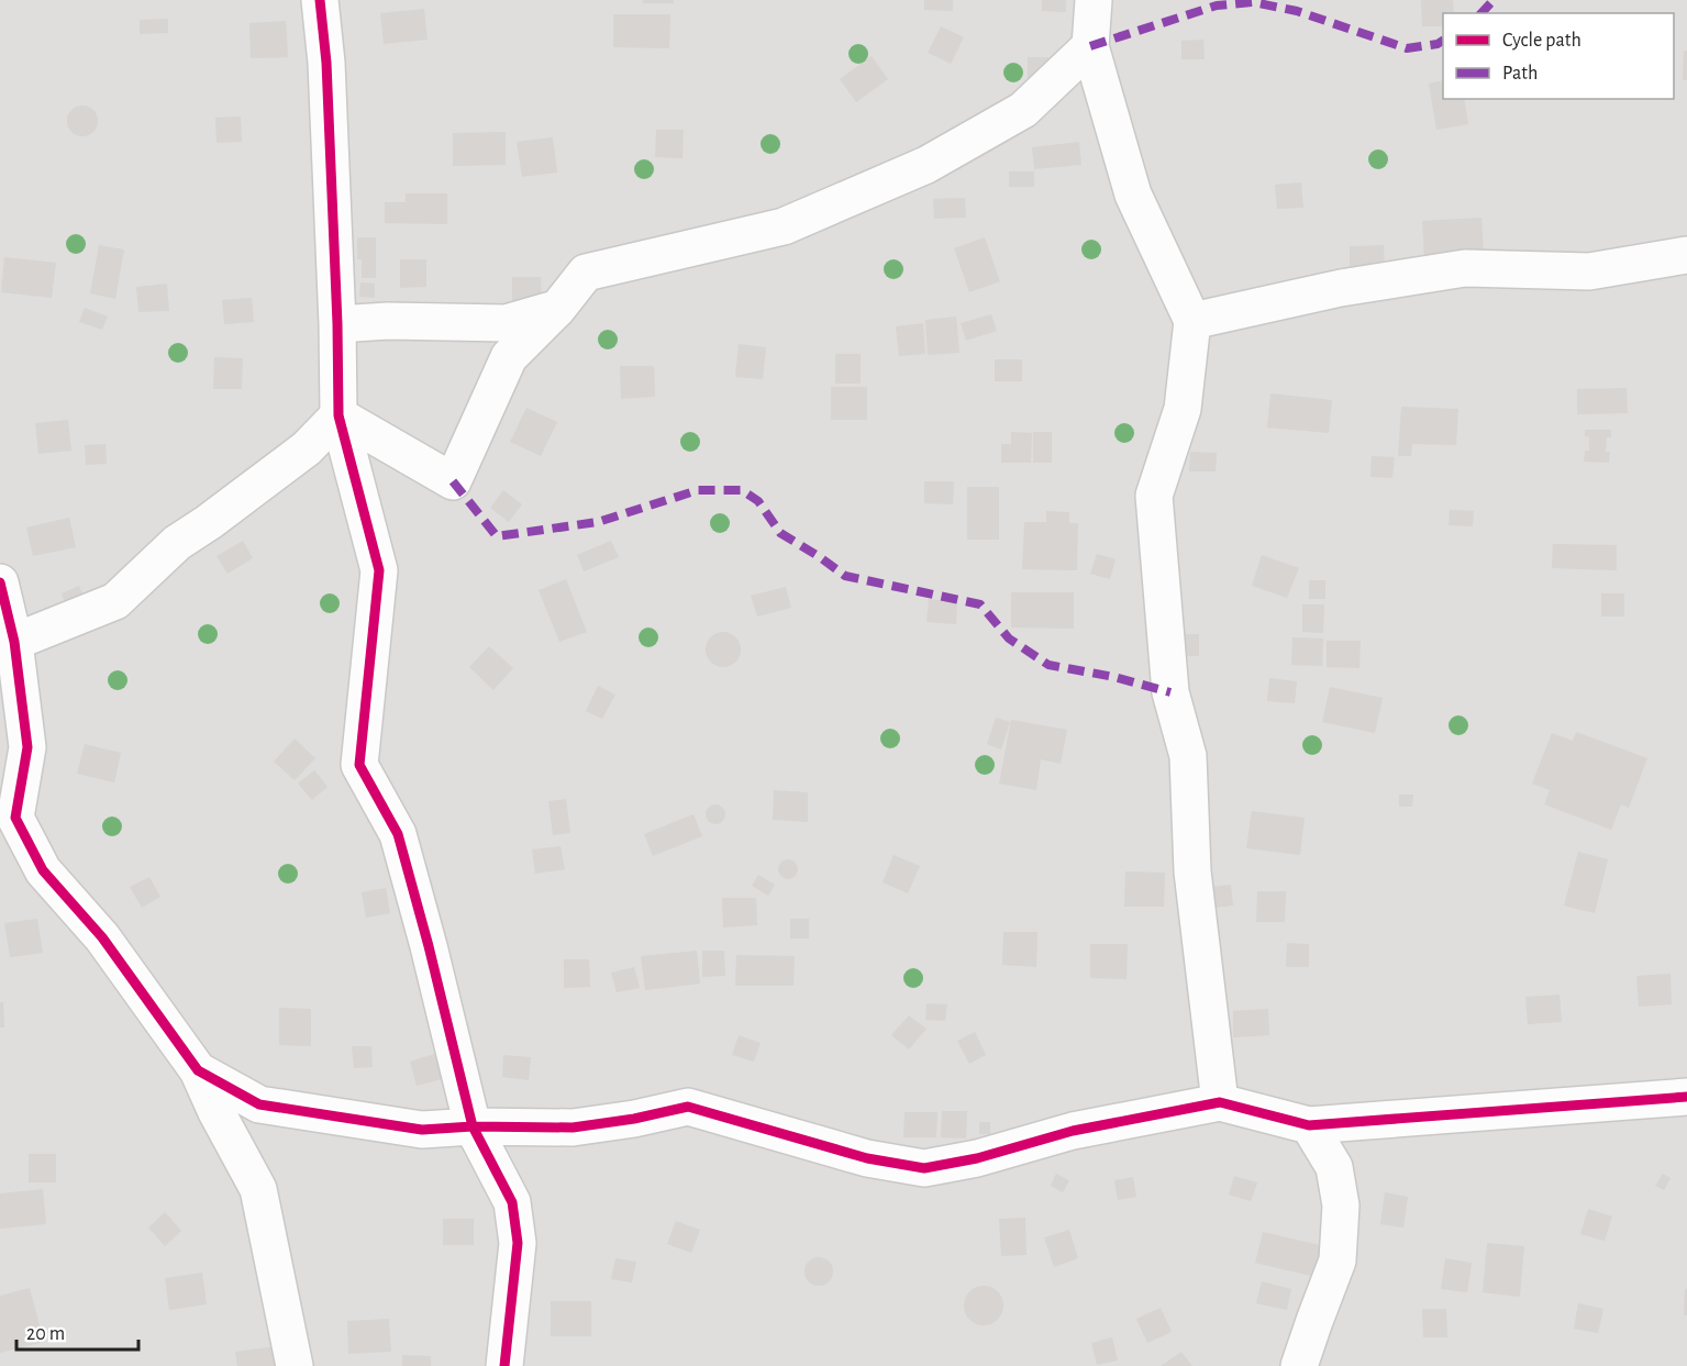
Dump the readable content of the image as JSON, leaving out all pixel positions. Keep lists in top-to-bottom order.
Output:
{
  "legend": ["Cycle path", "Path"],
  "scale_bar": "20 m"
}
